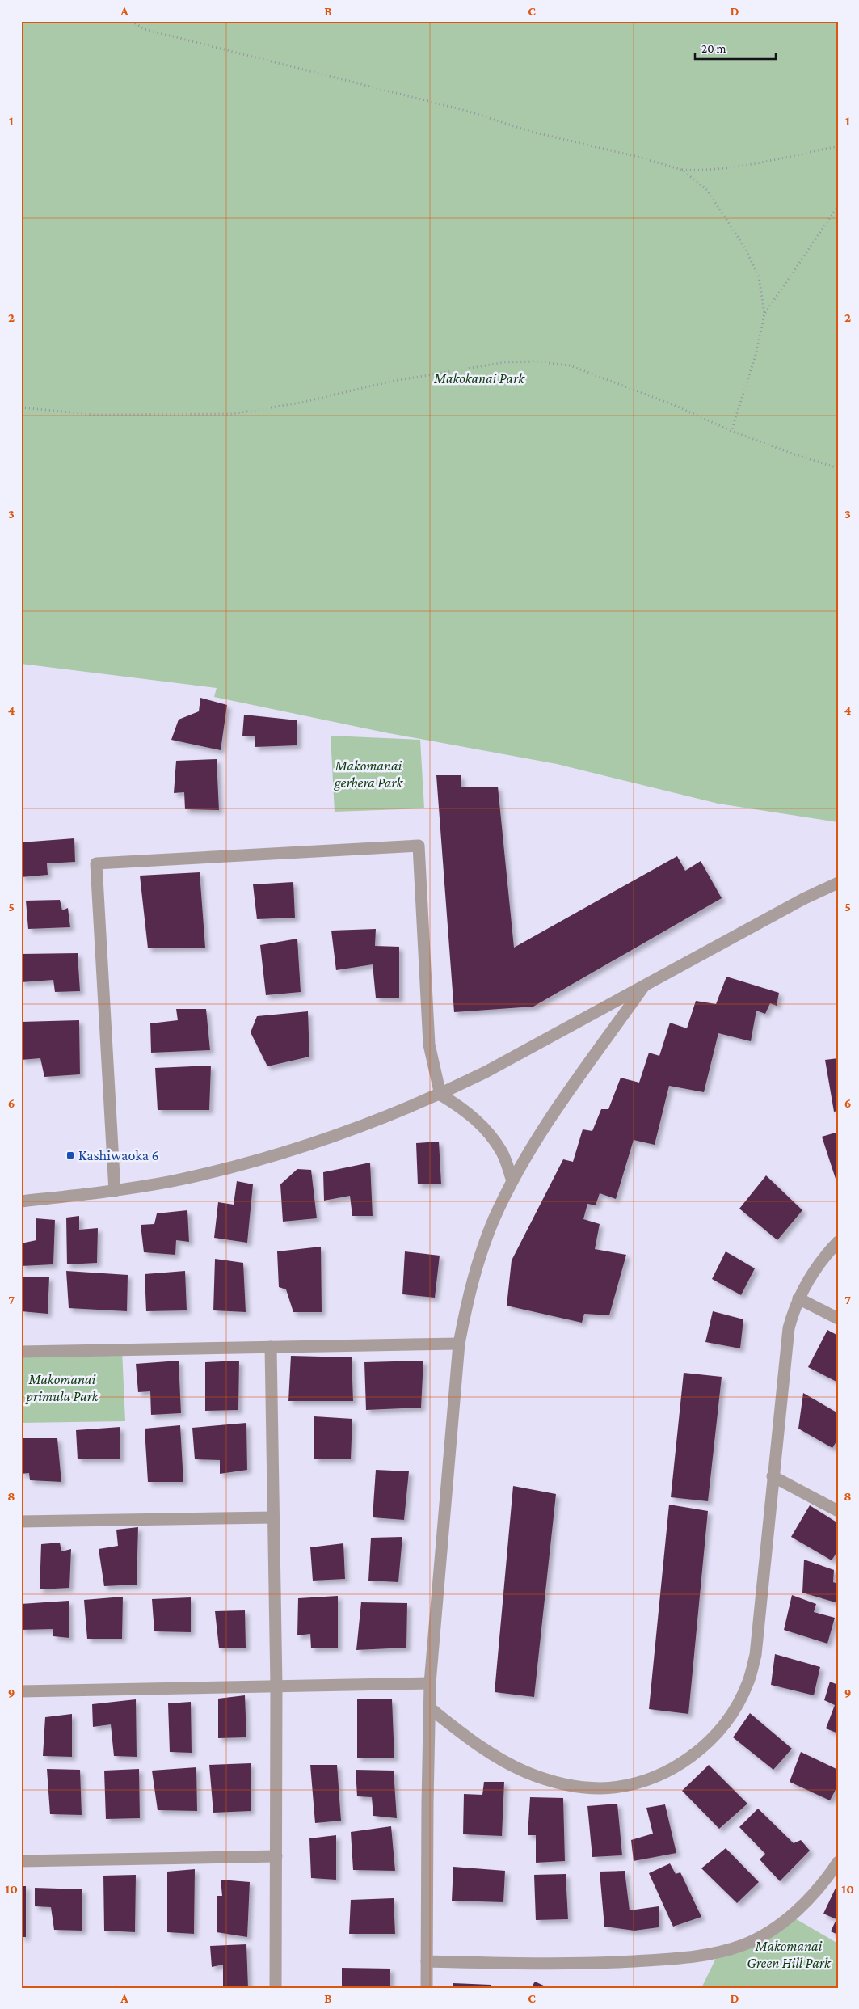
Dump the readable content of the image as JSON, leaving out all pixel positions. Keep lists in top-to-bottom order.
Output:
{
  "parks": [
    "Makokanai Park",
    "Makomanai gerbera Park",
    "Makomanai primula Park",
    "Makomanai Green Hill Park"
  ],
  "places": {
    "transit": ["Kashiwaoka 6"]
  },
  "scale_bar": "20 m",
  "grid": {
    "columns": [
      "A",
      "B",
      "C",
      "D"
    ],
    "rows": [
      "1",
      "2",
      "3",
      "4",
      "5",
      "6",
      "7",
      "8",
      "9",
      "10"
    ]
  }
}
